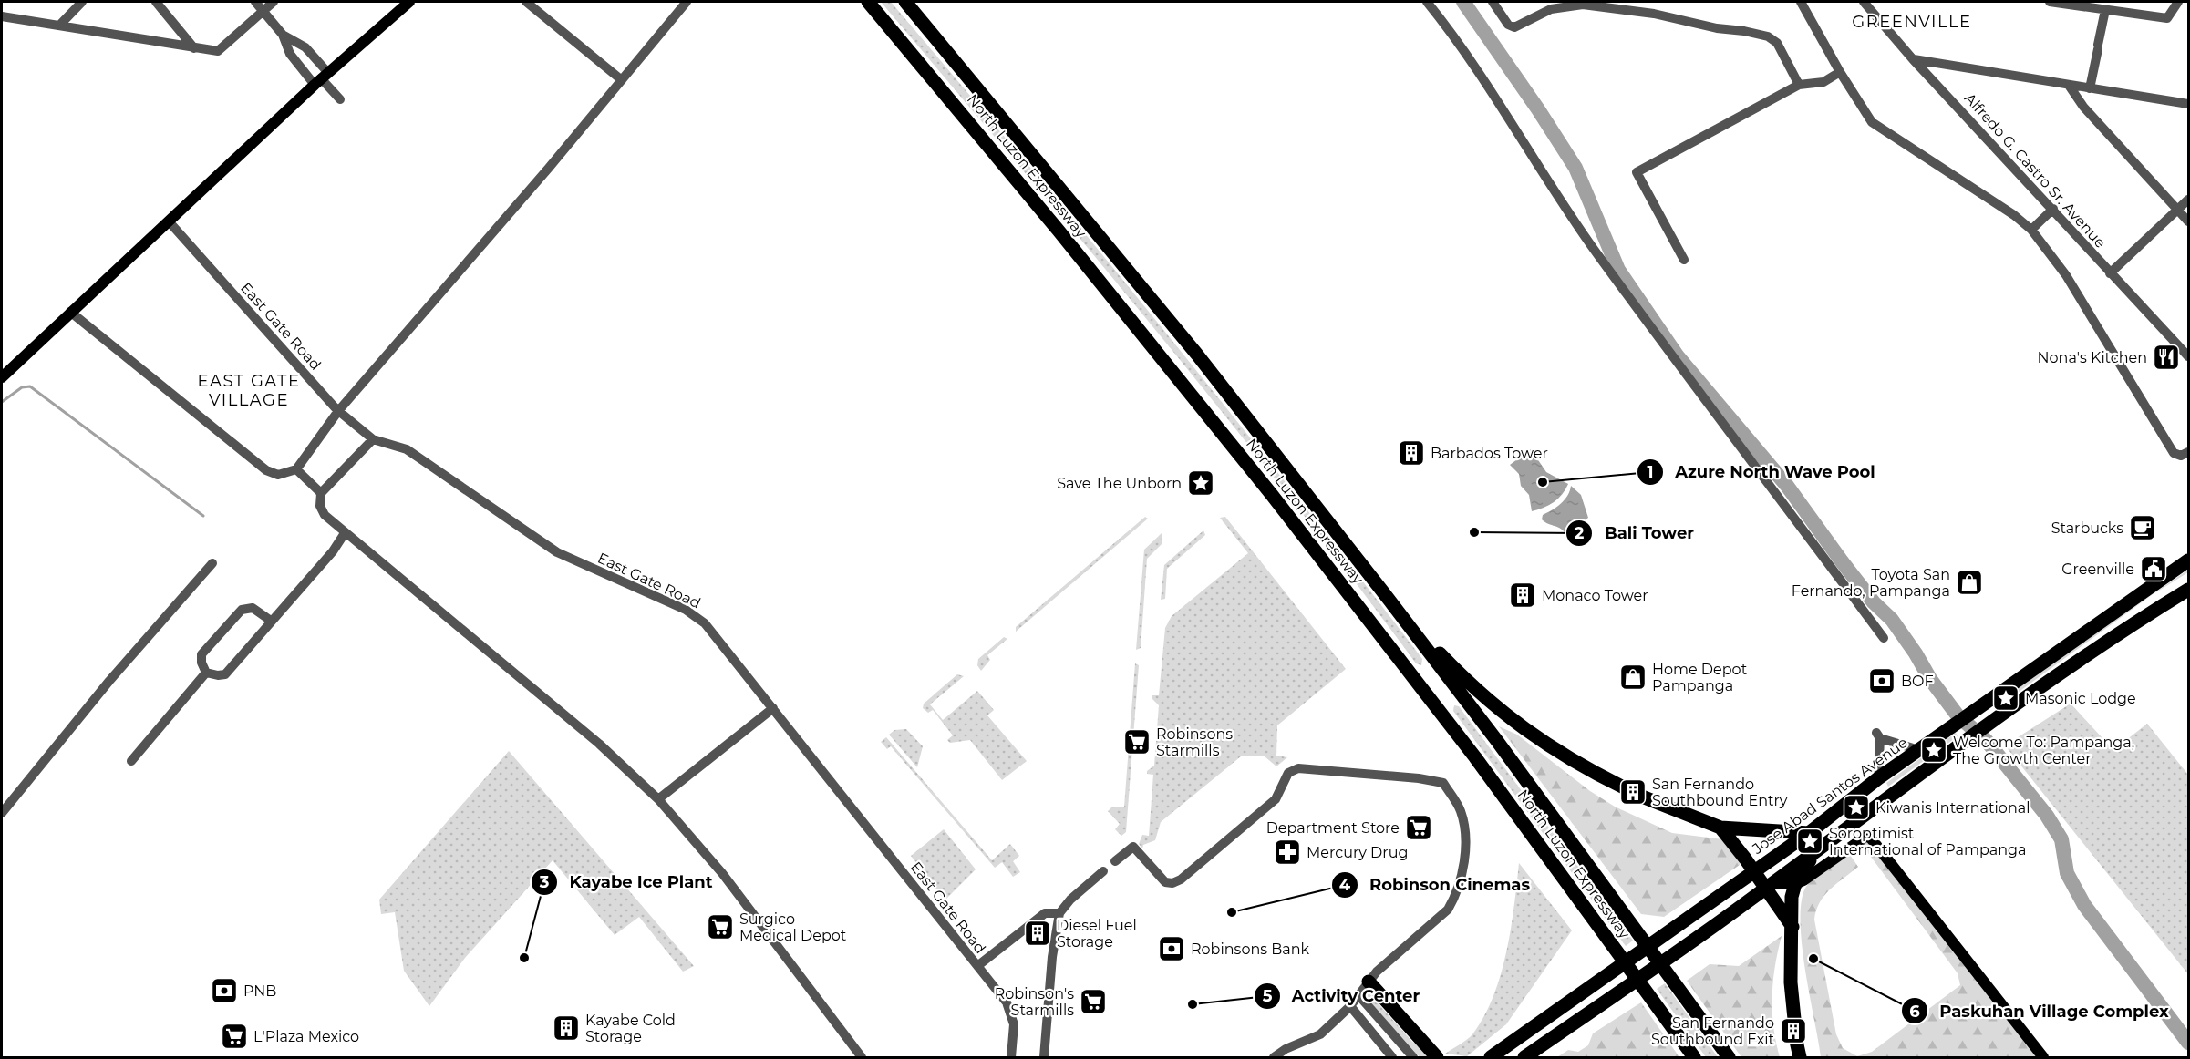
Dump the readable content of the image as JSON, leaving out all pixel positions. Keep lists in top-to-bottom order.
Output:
{
  "streets": {
    "highway": ["North Luzon Expressway", "Jose Abad Santos Avenue"],
    "street": ["Alfredo G. Castro Sr. Avenue", "East Gate Road"]
  },
  "districts": ["GREENVILLE", "EAST GATE VILLAGE"],
  "places": {
    "restaurant": ["Nona's Kitchen"],
    "building": [
      "Barbados Tower",
      "Monaco Tower",
      "San Fernando Southbound Entry",
      "Diesel Fuel Storage",
      "Kayabe Cold Storage",
      "San Fernando Southbound Exit"
    ],
    "other": [
      "Azure North Wave Pool",
      "Bali Tower",
      "Robinson Cinemas",
      "Kayabe Ice Plant",
      "Paskuhan Village Complex",
      "Activity Center"
    ],
    "place": [
      "Save The Unborn",
      "Masonic Lodge",
      "Welcome To: Pampanga, The Growth Center",
      "Kiwanis International",
      "Soroptimist International of Pampanga"
    ],
    "cafe": ["Starbucks"],
    "public building": ["Greenville"],
    "shop": ["Toyota San Fernando, Pampanga", "Home Depot Pampanga"],
    "bank": ["BOF", "Robinsons Bank", "PNB"],
    "supermarket": [
      "Robinsons Starmills",
      "Department Store",
      "Surgico Medical Depot",
      "Robinson's Starmills",
      "L'Plaza Mexico"
    ],
    "pharmacy": ["Mercury Drug"]
  }
}
